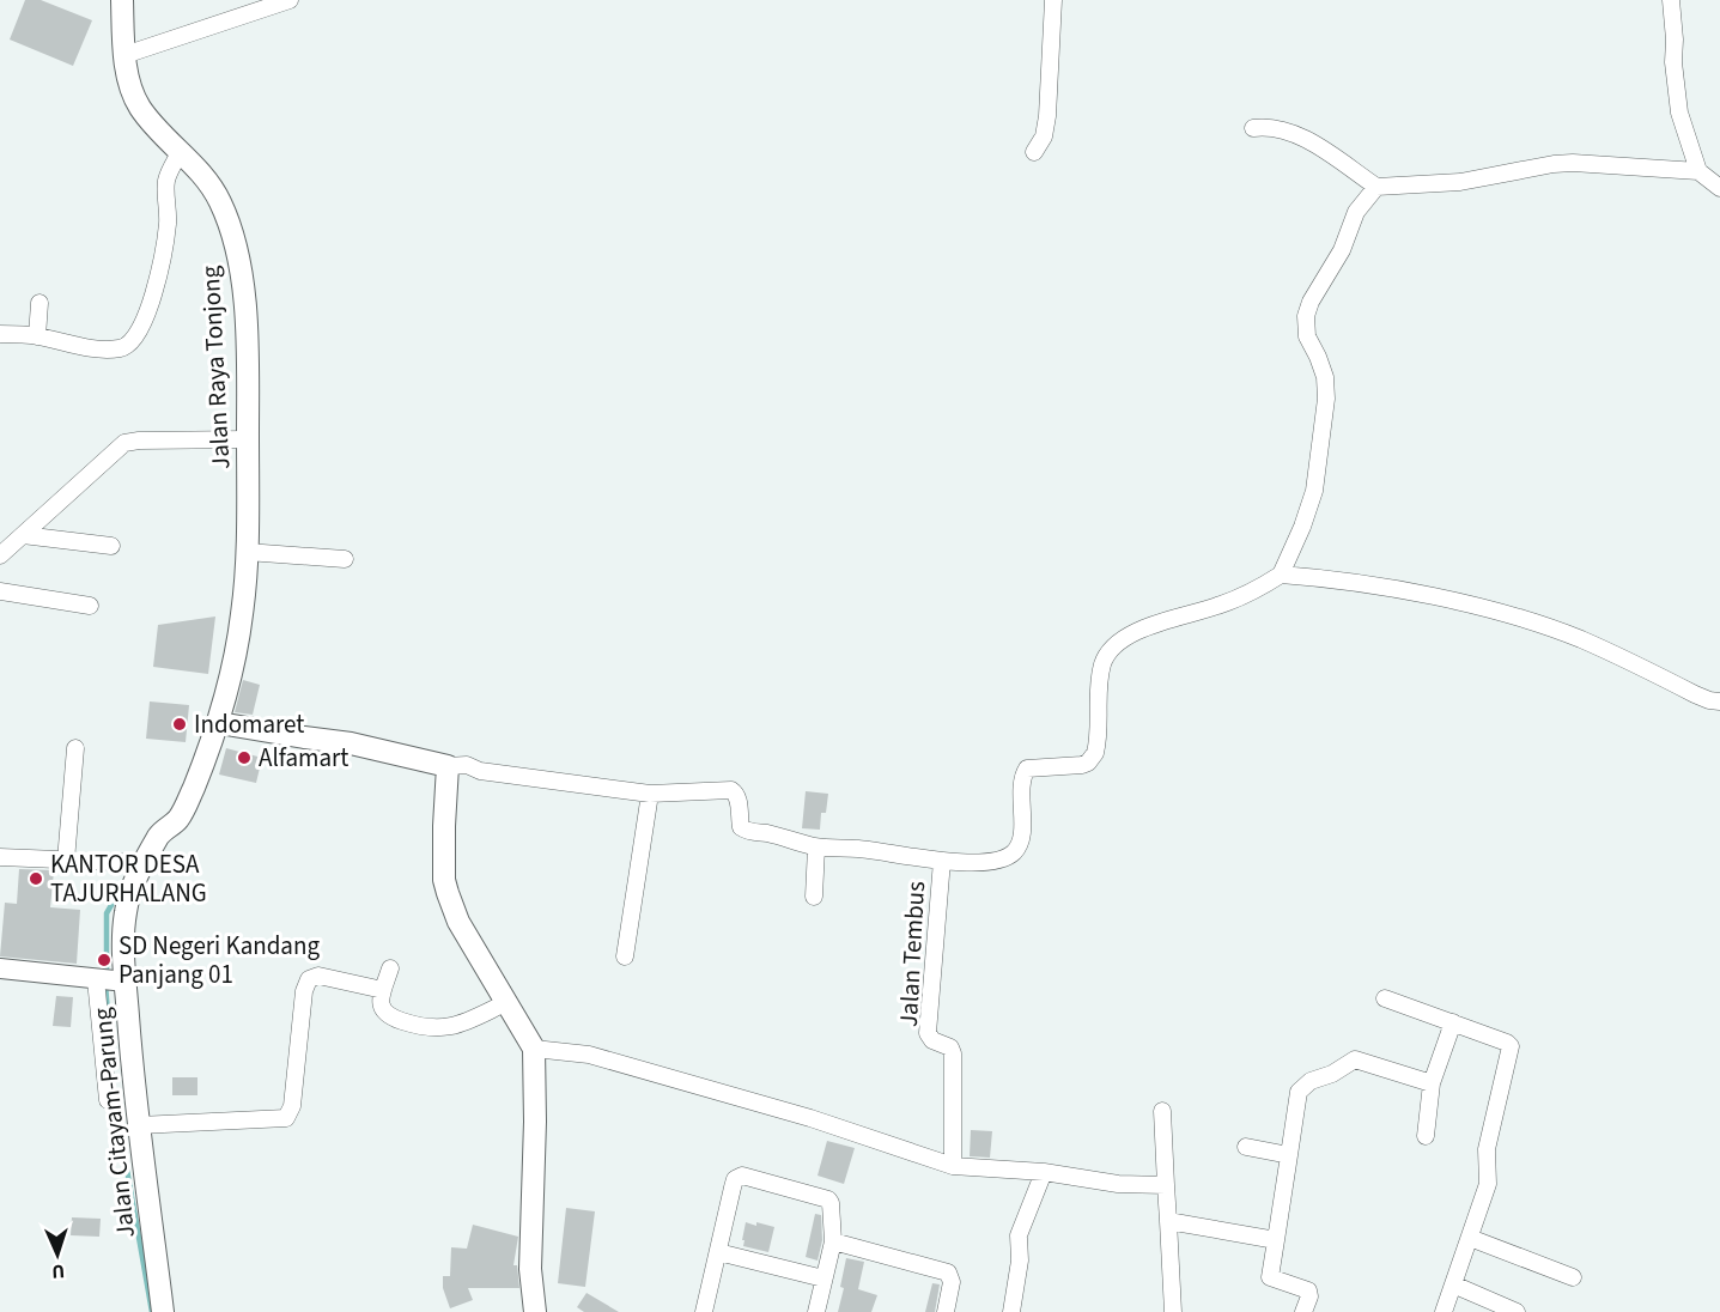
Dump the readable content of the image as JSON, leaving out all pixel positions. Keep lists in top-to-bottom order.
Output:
{
  "streets": {
    "main road": ["Jalan Raya Tonjong", "Jalan Citayam-Parung"],
    "street": ["Jalan Tembus"]
  },
  "crossings": [
    ["Jalan Raya Tonjong", "Jalan Citayam-Parung"]
  ],
  "places": [
    "Indomaret",
    "Alfamart",
    "KANTOR DESA TAJURHALANG",
    "SD Negeri Kandang Panjang 01"
  ],
  "north": "bottom"
}
